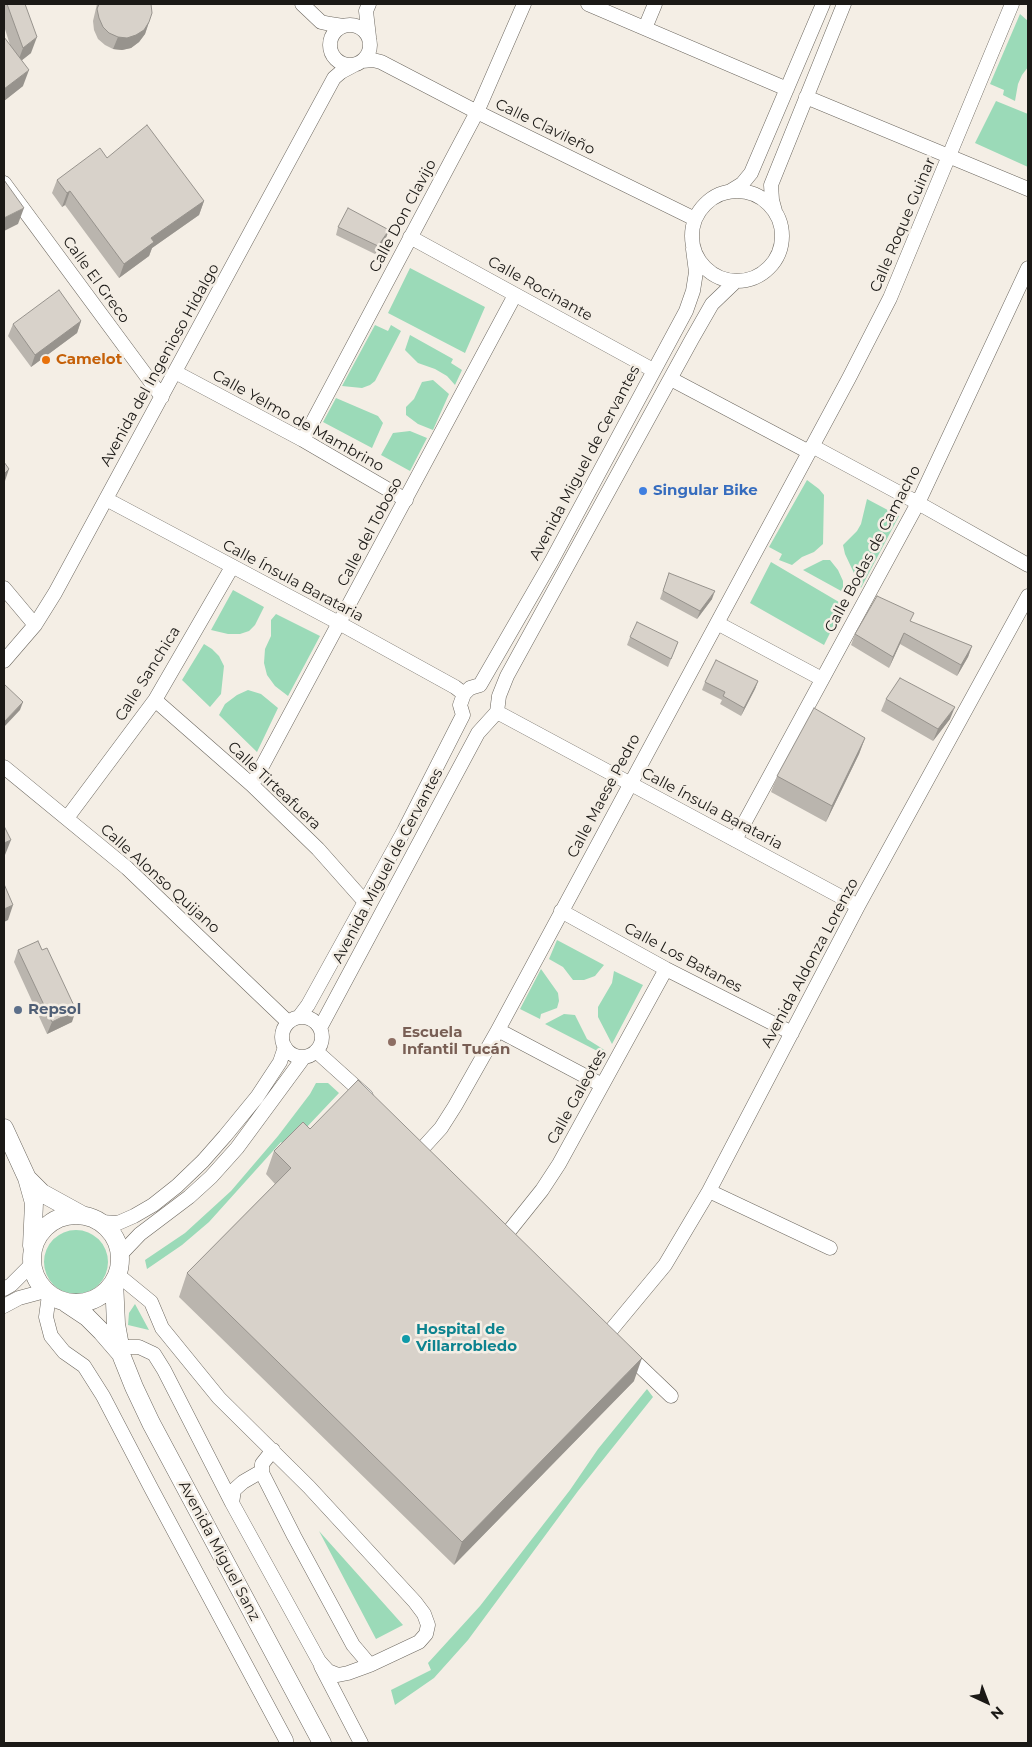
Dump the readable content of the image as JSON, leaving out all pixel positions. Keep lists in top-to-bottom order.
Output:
{
  "streets": {
    "street": [
      "Calle Clavileño",
      "Calle Don Clavijo",
      "Calle Roque Guinar",
      "Calle El Greco",
      "Calle Rocinante",
      "Avenida del Ingenioso Hidalgo",
      "Calle Yelmo de Mambrino",
      "Avenida Miguel de Cervantes",
      "Calle del Toboso",
      "Calle Bodas de Camacho",
      "Calle Ínsula Barataria",
      "Calle Sanchica",
      "Calle Tirteafuera",
      "Calle Maese Pedro",
      "Calle Alonso Quijano",
      "Calle Los Batanes",
      "Avenida Aldonza Lorenzo",
      "Calle Galeotes",
      "Avenida Miguel Sanz"
    ]
  },
  "crossings": [
    ["Calle Clavileño", "Calle Don Clavijo"],
    ["Calle Clavileño", "Avenida del Ingenioso Hidalgo"],
    ["Calle Clavileño", "Avenida Miguel de Cervantes"],
    ["Calle Don Clavijo", "Calle Rocinante"],
    ["Calle Don Clavijo", "Calle Yelmo de Mambrino"],
    ["Calle Roque Guinar", "Calle Maese Pedro"],
    ["Calle El Greco", "Avenida del Ingenioso Hidalgo"],
    ["Calle Rocinante", "Avenida Miguel de Cervantes"],
    ["Calle Rocinante", "Calle del Toboso"],
    ["Avenida del Ingenioso Hidalgo", "Calle Yelmo de Mambrino"],
    ["Avenida del Ingenioso Hidalgo", "Calle Ínsula Barataria"],
    ["Calle Yelmo de Mambrino", "Calle del Toboso"],
    ["Avenida Miguel de Cervantes", "Calle Ínsula Barataria"],
    ["Avenida Miguel de Cervantes", "Calle Tirteafuera"],
    ["Avenida Miguel de Cervantes", "Calle Alonso Quijano"],
    ["Calle del Toboso", "Calle Ínsula Barataria"],
    ["Calle del Toboso", "Calle Tirteafuera"],
    ["Calle Bodas de Camacho", "Calle Ínsula Barataria"],
    ["Calle Ínsula Barataria", "Calle Sanchica"],
    ["Calle Ínsula Barataria", "Calle Maese Pedro"],
    ["Calle Ínsula Barataria", "Avenida Aldonza Lorenzo"],
    ["Calle Sanchica", "Calle Tirteafuera"],
    ["Calle Sanchica", "Calle Alonso Quijano"],
    ["Calle Maese Pedro", "Calle Los Batanes"],
    ["Calle Los Batanes", "Avenida Aldonza Lorenzo"],
    ["Calle Los Batanes", "Calle Galeotes"]
  ],
  "places": [
    "Camelot",
    "Singular Bike",
    "Repsol",
    "Escuela Infantil Tucán",
    "Hospital de Villarrobledo"
  ],
  "north": "bottom right"
}
